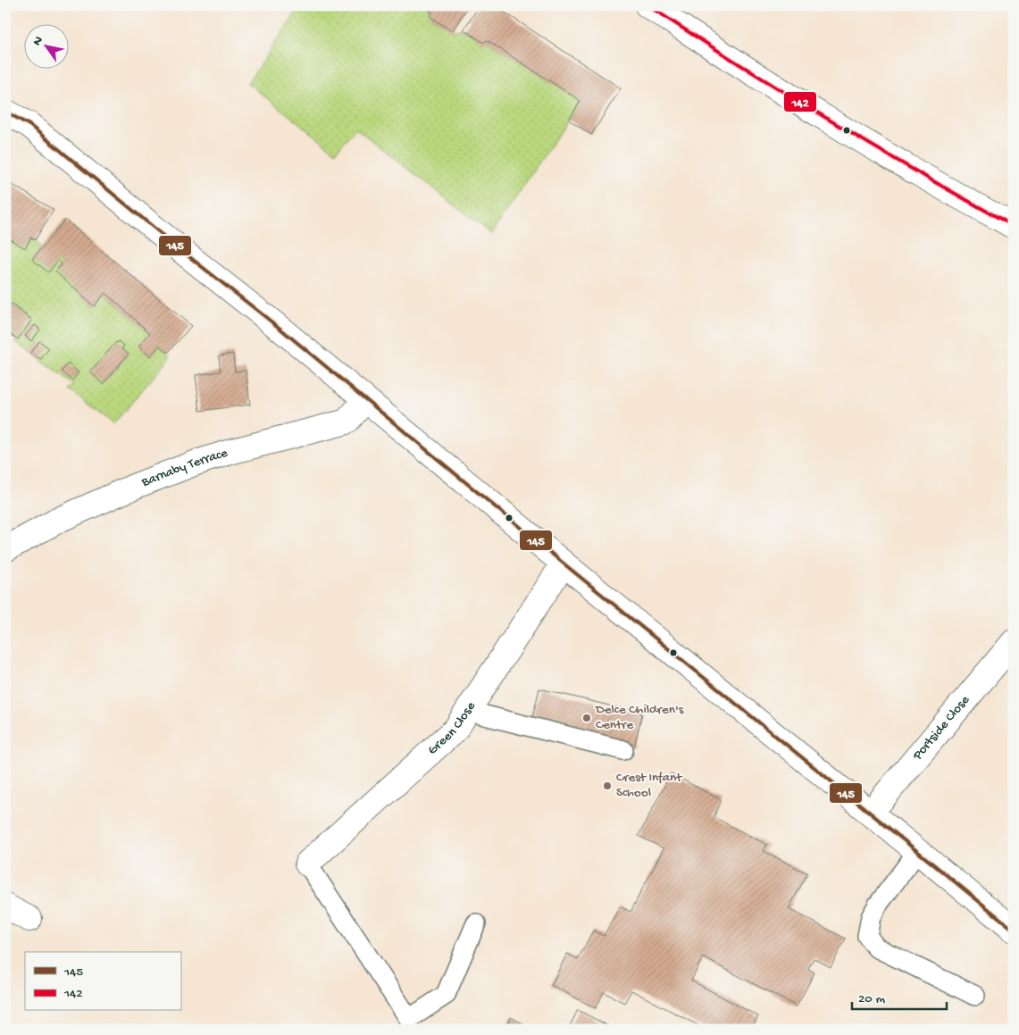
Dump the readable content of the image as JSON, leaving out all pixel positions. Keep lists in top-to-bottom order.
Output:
{
  "streets": {
    "street": ["Barnaby Terrace", "Green Close", "Portside Close"]
  },
  "places": ["Delce Children's Centre", "Crest Infant School"],
  "lines": ["transit line 142", "transit line 145"],
  "legend": ["145", "142"],
  "scale_bar": "20 m",
  "north": "top left"
}
